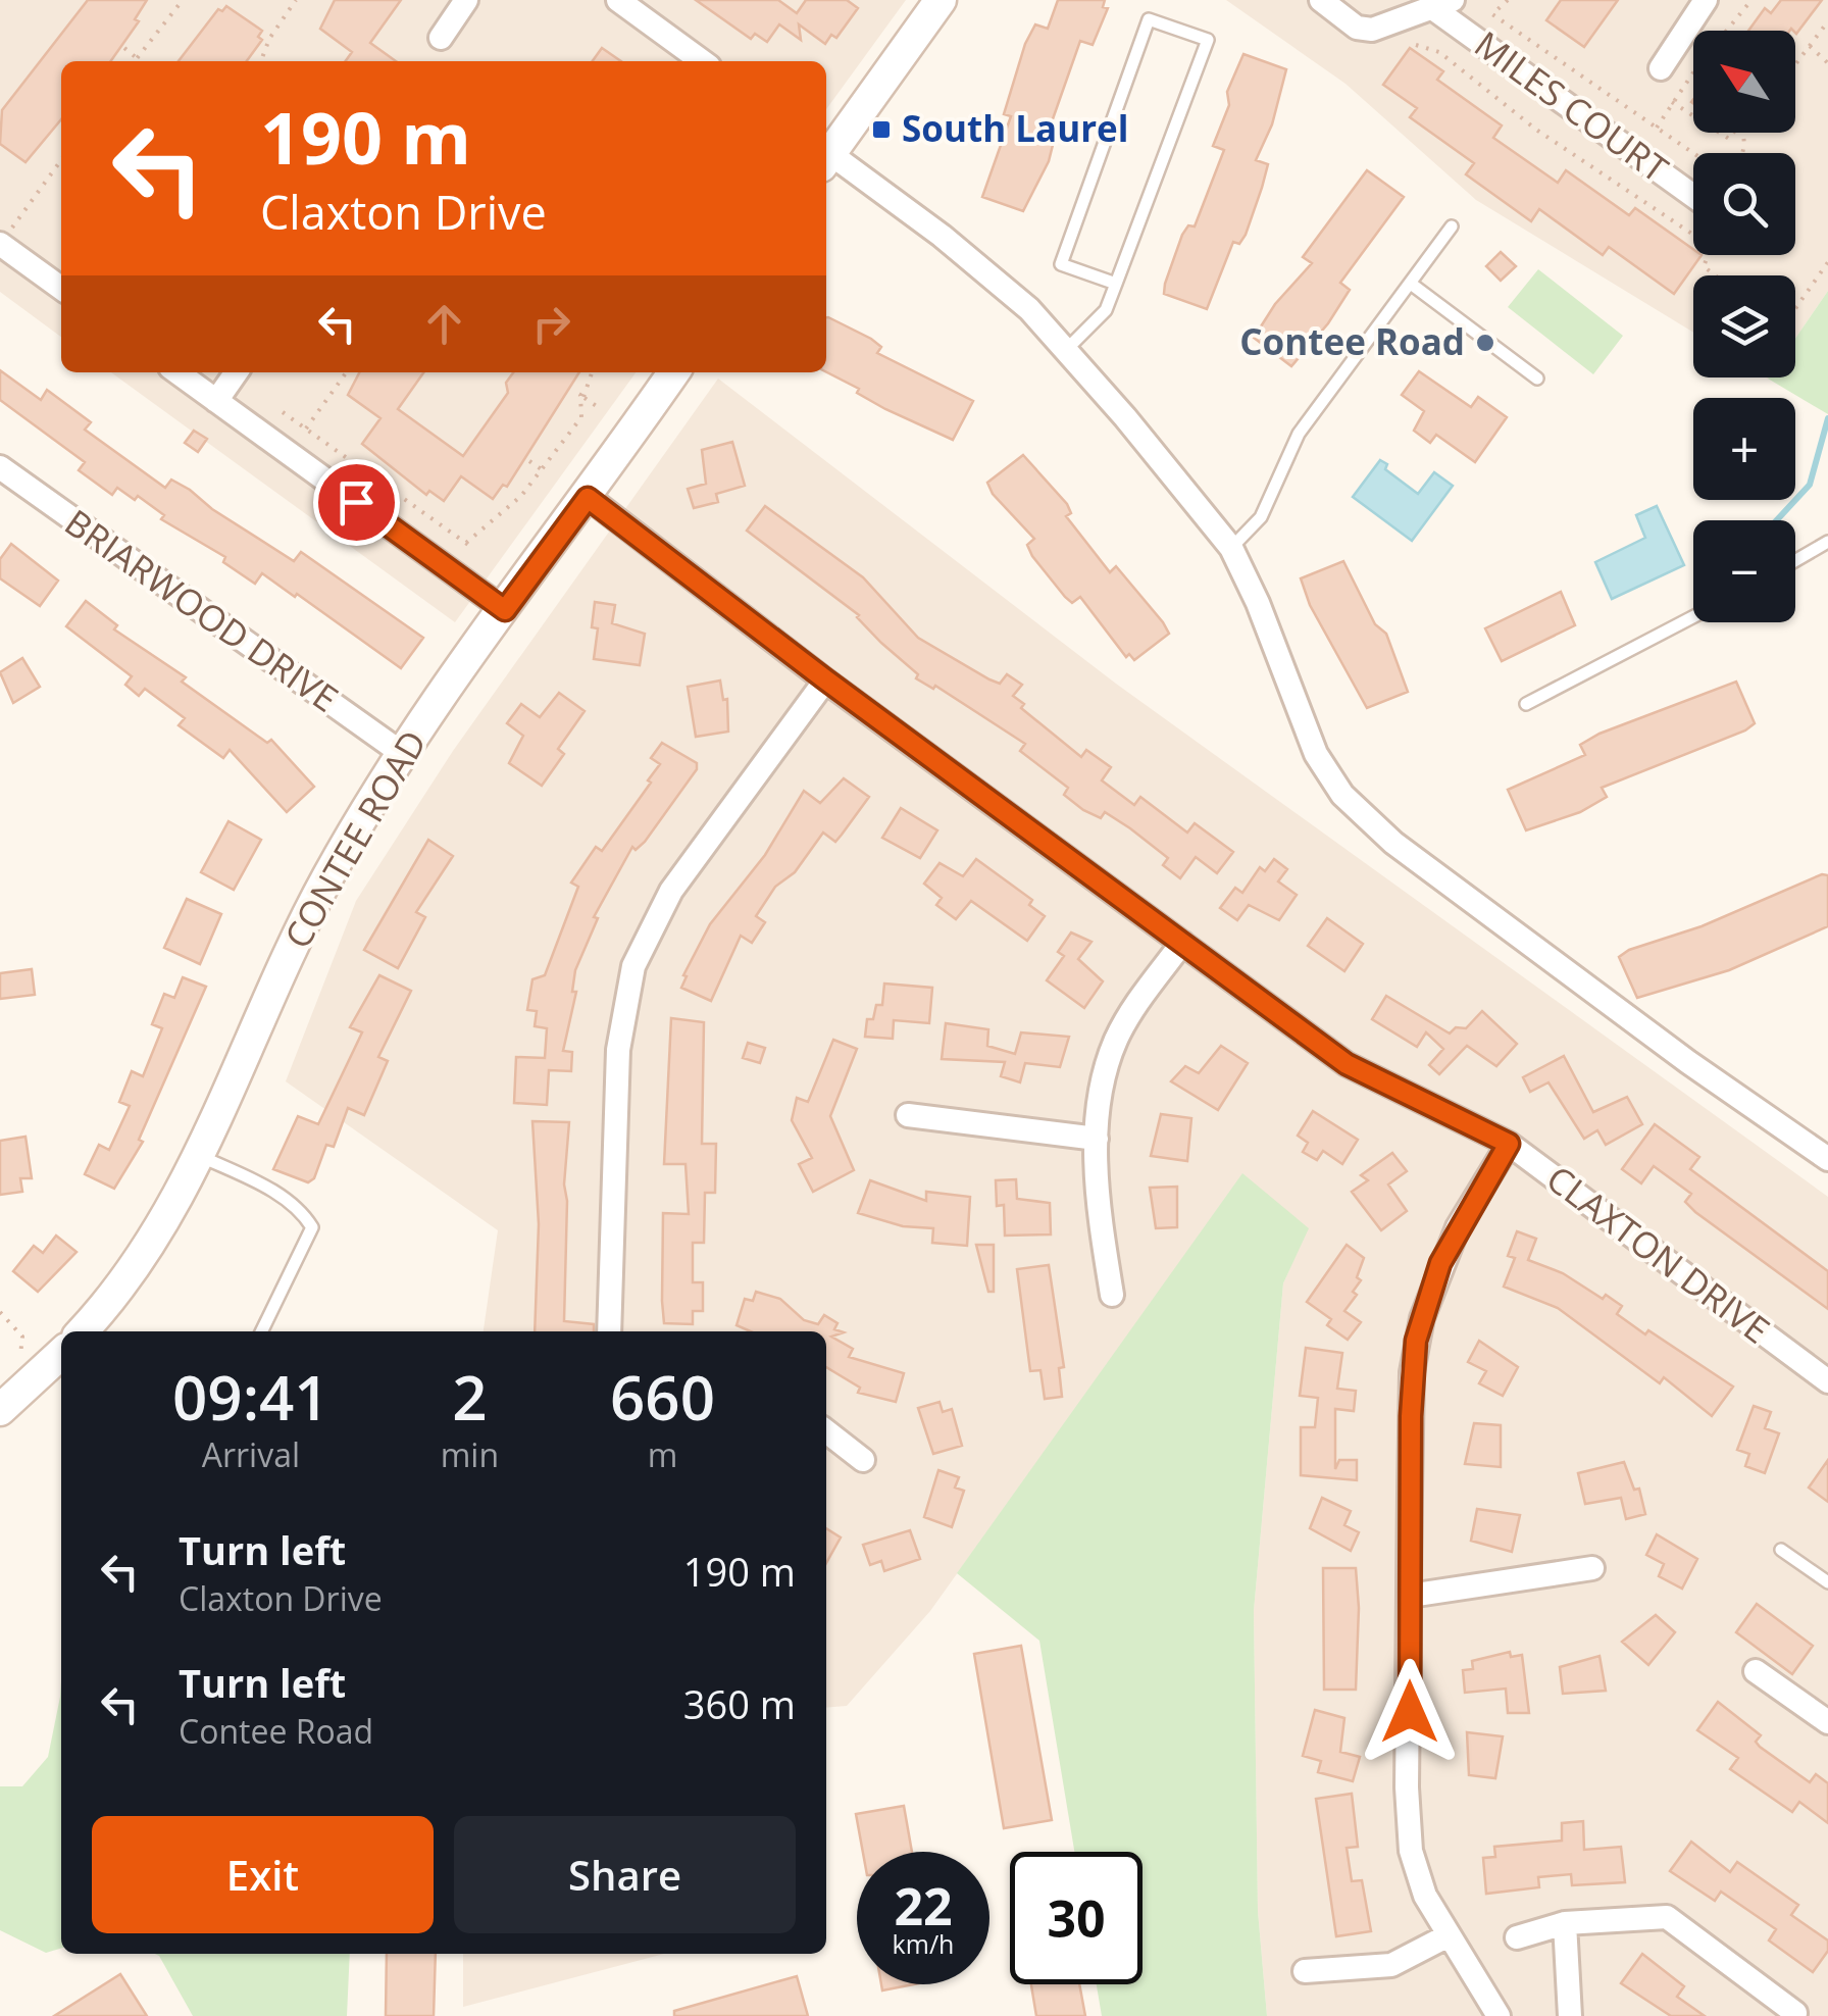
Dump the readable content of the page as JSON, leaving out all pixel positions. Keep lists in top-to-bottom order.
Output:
{
  "streets": {
    "street": [
      "MILES COURT",
      "BRIARWOOD DRIVE",
      "CONTEE ROAD",
      "CLAXTON DRIVE"
    ]
  },
  "crossings": [
    ["BRIARWOOD DRIVE", "CONTEE ROAD"],
    ["CONTEE ROAD", "CLAXTON DRIVE"]
  ],
  "places": {
    "transit": ["South Laurel"],
    "other": ["Contee Road"]
  },
  "north": "top left",
  "page": {
    "map_buttons": ["+", "−"],
    "turn": ["190 m", "Claxton Drive"],
    "eta": [
      "09:41",
      "Arrival",
      "2",
      "min",
      "660",
      "m"
    ],
    "list": [
      {
        "name": "Turn left",
        "note": "Claxton Drive",
        "value": "190 m"
      },
      {
        "name": "Turn left",
        "note": "Contee Road",
        "value": "360 m"
      }
    ],
    "buttons": ["Exit", "Share"],
    "speed": "22 km/h",
    "limit": "30"
  }
}
